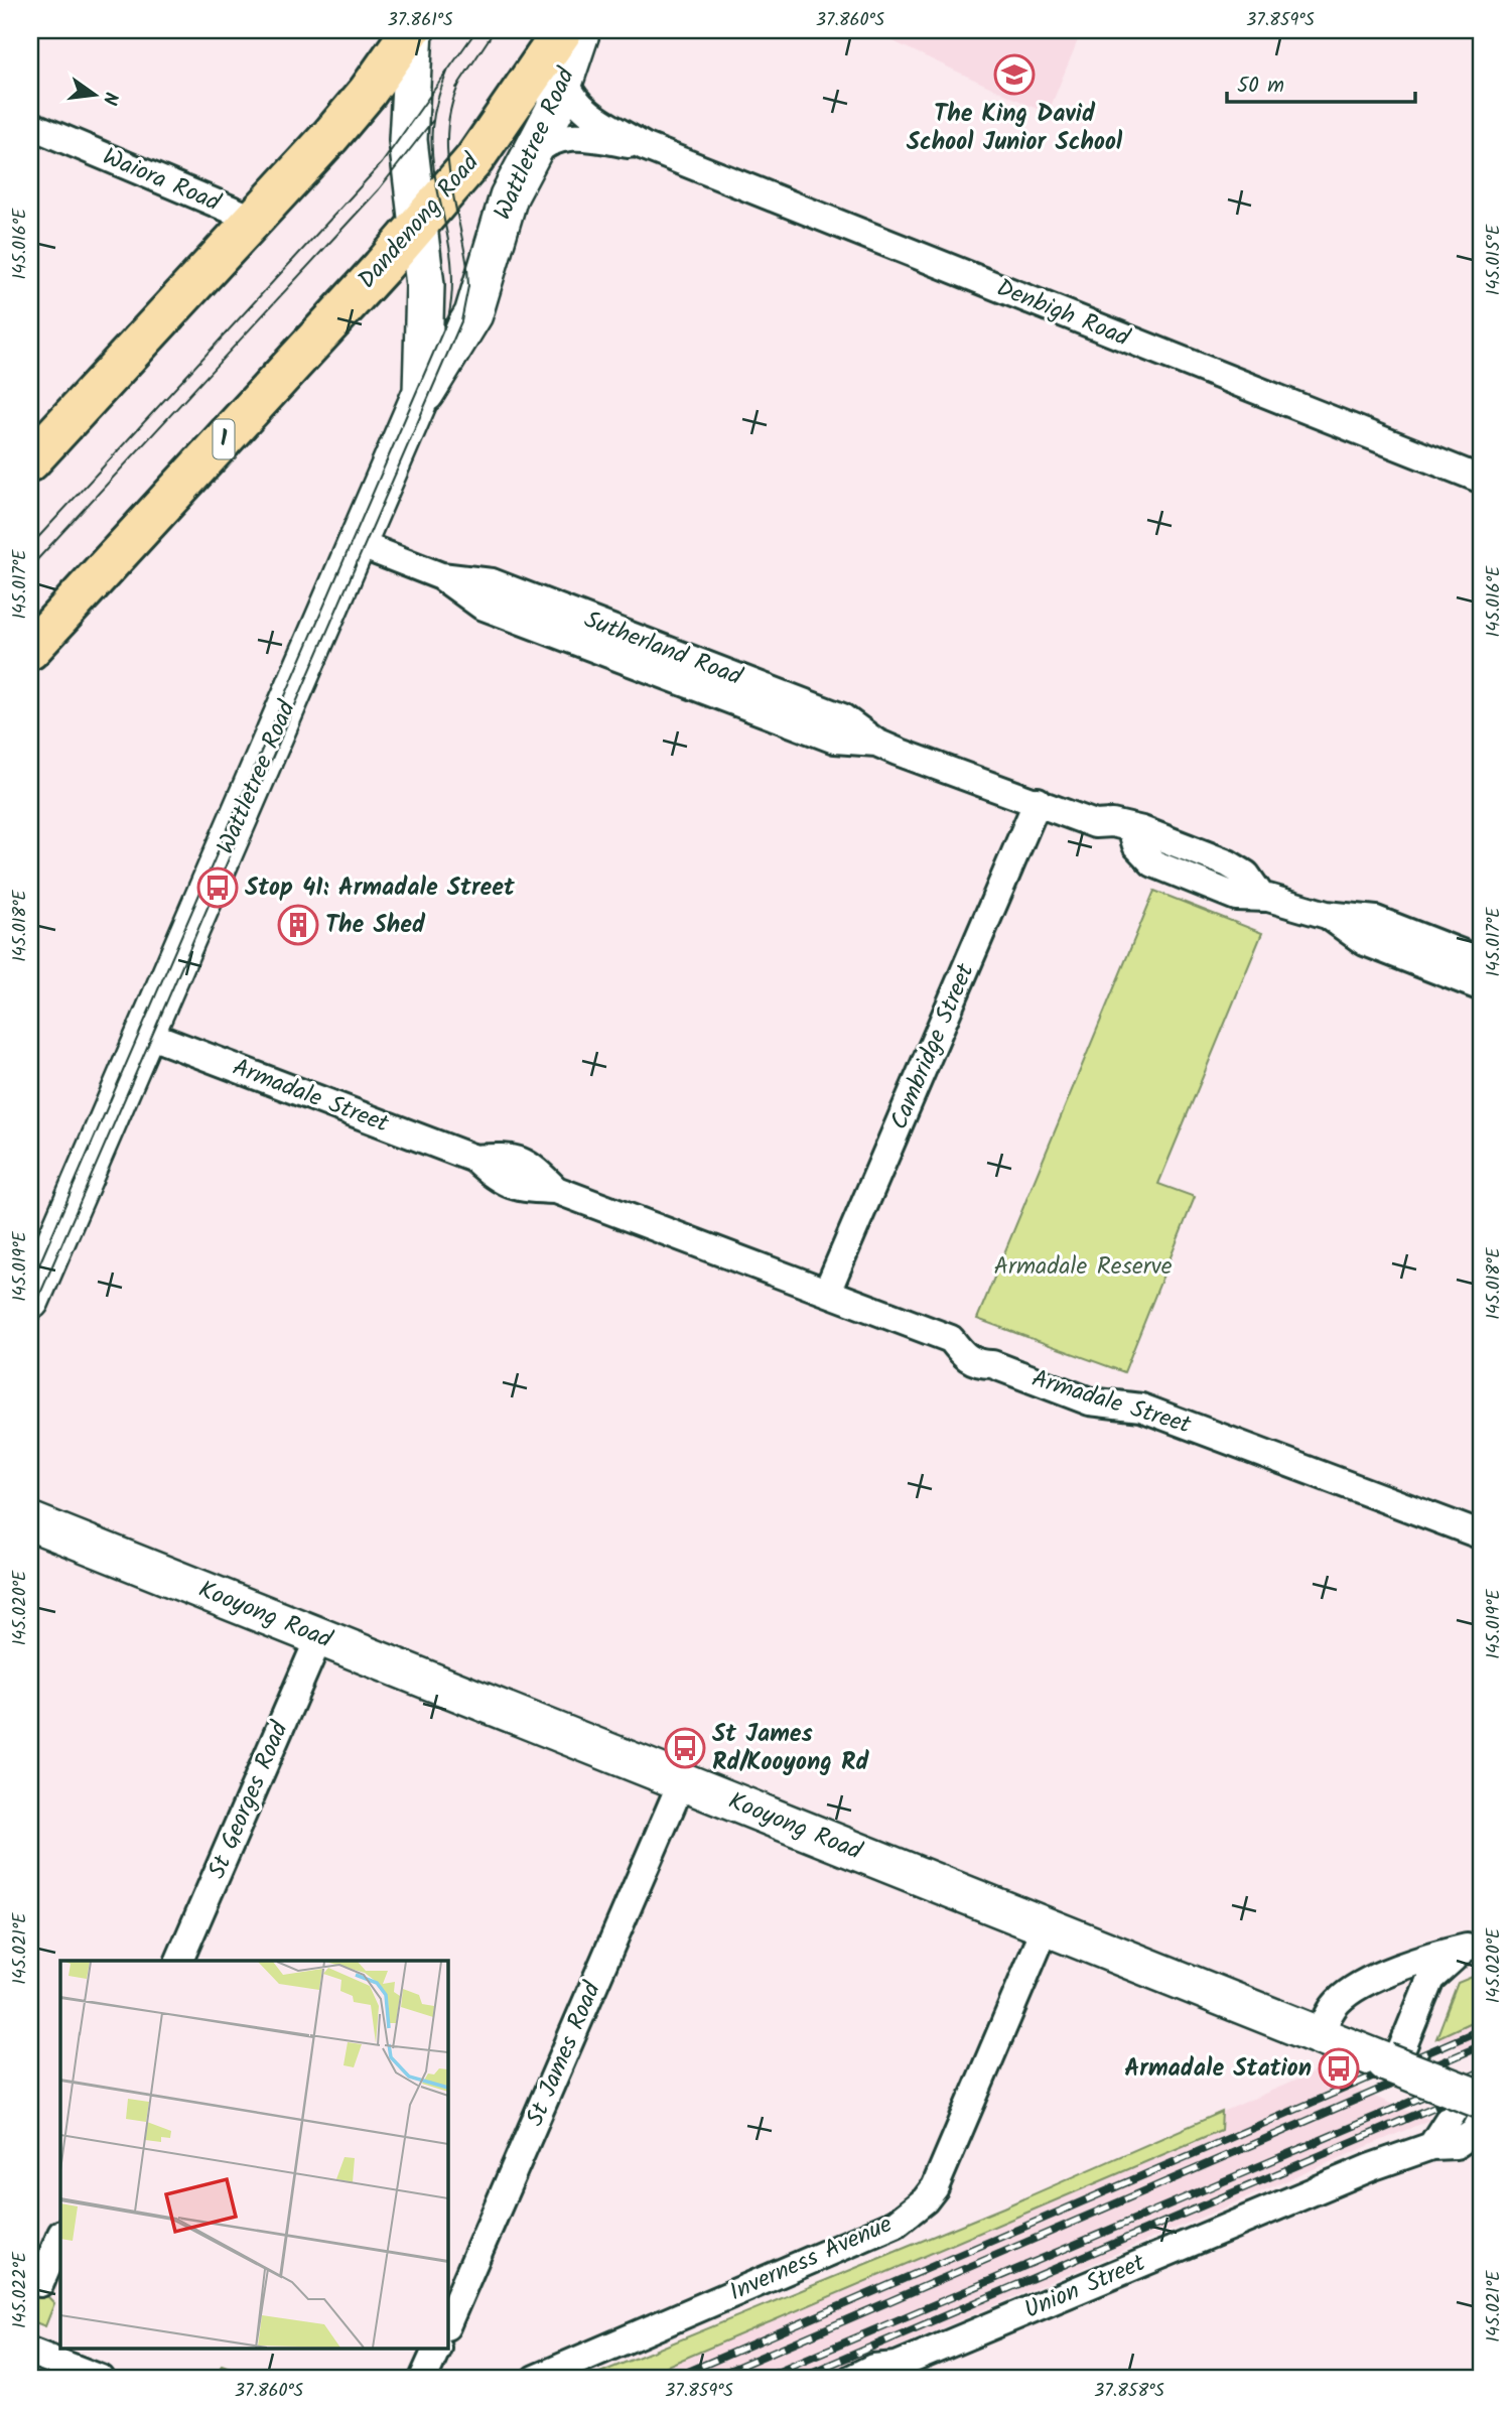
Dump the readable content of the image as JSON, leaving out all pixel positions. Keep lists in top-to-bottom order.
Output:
{
  "streets": {
    "highway": ["Dandenong Road", "1"],
    "main road": ["Wattletree Road", "Kooyong Road"],
    "street": [
      "Waiora Road",
      "Denbigh Road",
      "Sutherland Road",
      "Cambridge Street",
      "Armadale Street",
      "St Georges Road",
      "St James Road",
      "Inverness Avenue",
      "Union Street"
    ]
  },
  "crossings": [
    ["Wattletree Road", "Dandenong Road"],
    ["Wattletree Road", "Denbigh Road"],
    ["Wattletree Road", "Sutherland Road"],
    ["Wattletree Road", "Armadale Street"],
    ["Sutherland Road", "Cambridge Street"],
    ["Cambridge Street", "Armadale Street"],
    ["Kooyong Road", "St Georges Road"],
    ["Kooyong Road", "St James Road"],
    ["Kooyong Road", "Inverness Avenue"]
  ],
  "parks": ["Armadale Reserve"],
  "places": {
    "school or university": ["The King David School Junior School"],
    "bus stop": ["Stop 41: Armadale Street", "St James Rd/Kooyong Rd", "Armadale Station"],
    "building": ["The Shed"]
  },
  "scale_bar": "50 m",
  "north": "right",
  "coordinates": [
    "37.861°S",
    "37.860°S",
    "37.859°S",
    "145.016°E",
    "145.015°E",
    "145.017°E",
    "145.018°E",
    "145.019°E",
    "145.020°E",
    "145.021°E",
    "145.022°E",
    "37.858°S"
  ]
}
